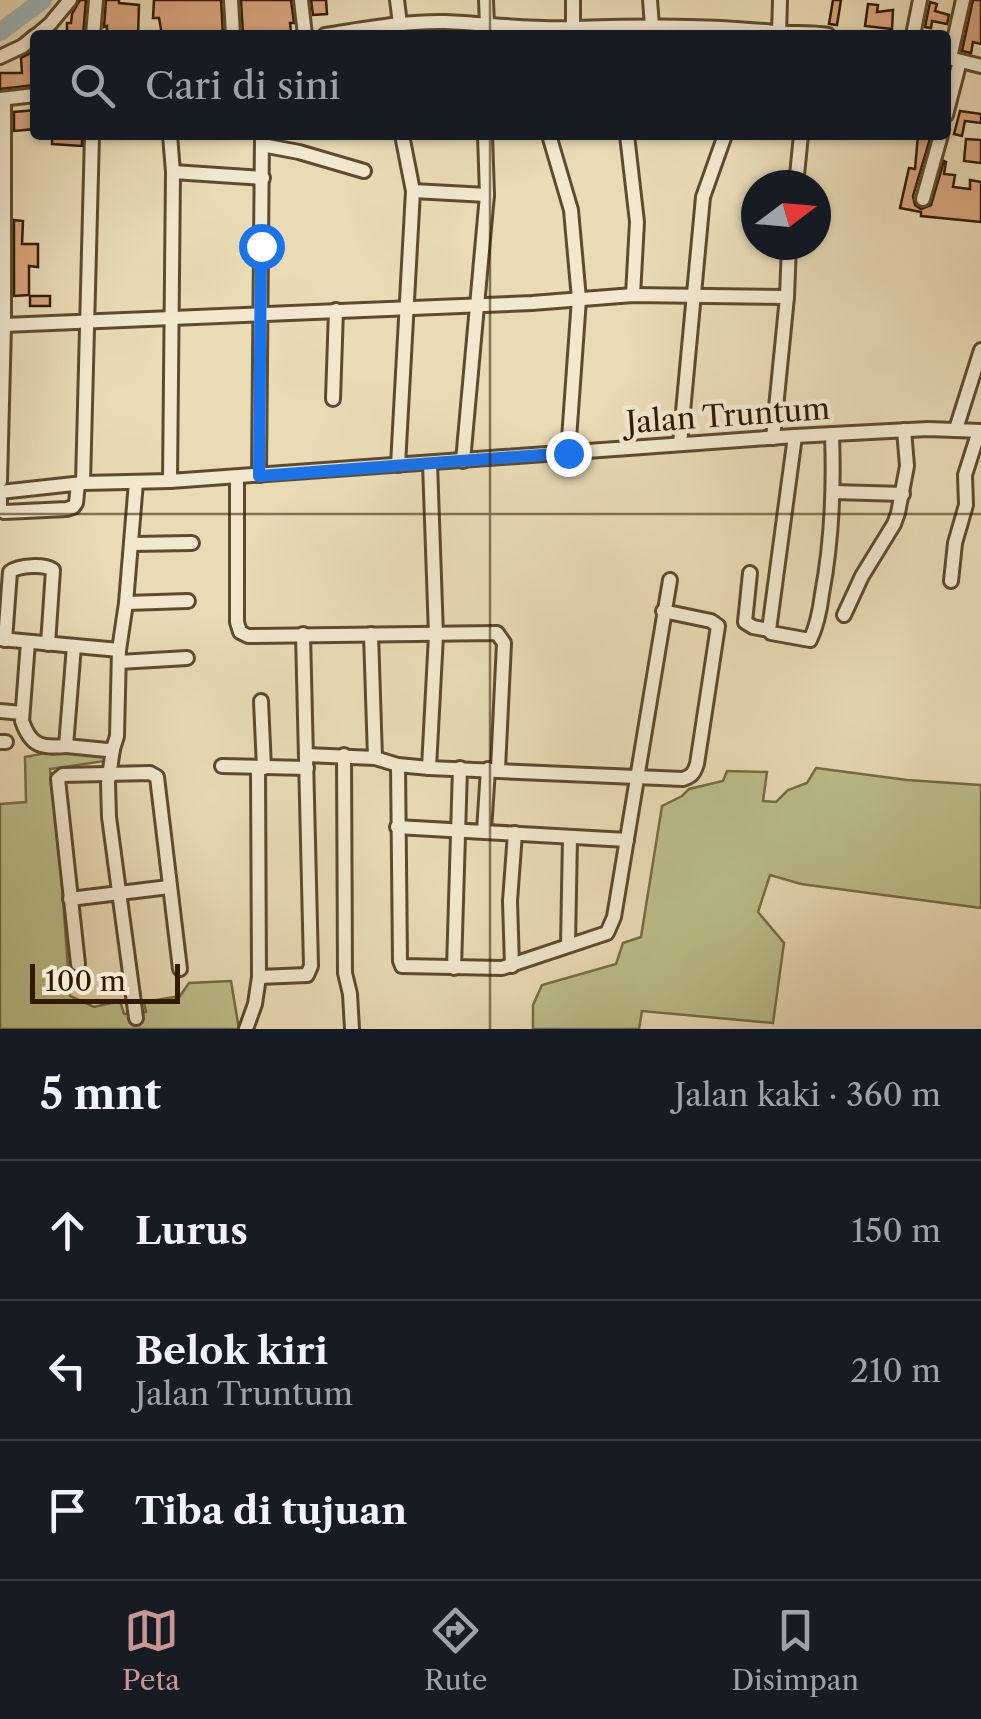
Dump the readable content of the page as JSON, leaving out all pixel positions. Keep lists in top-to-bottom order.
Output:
{
  "streets": {
    "street": ["Jalan Truntum"]
  },
  "scale_bar": "100 m",
  "north": "right",
  "page": {
    "search": "Cari di sini",
    "scale": "100 m",
    "heading": ["5 mnt", "Jalan kaki · 360 m"],
    "list": [
      ["Lurus", "150 m"],
      ["Belok kiri", "Jalan Truntum", "210 m"],
      "Tiba di tujuan"
    ],
    "nav": ["Peta", "Rute", "Disimpan"]
  }
}
